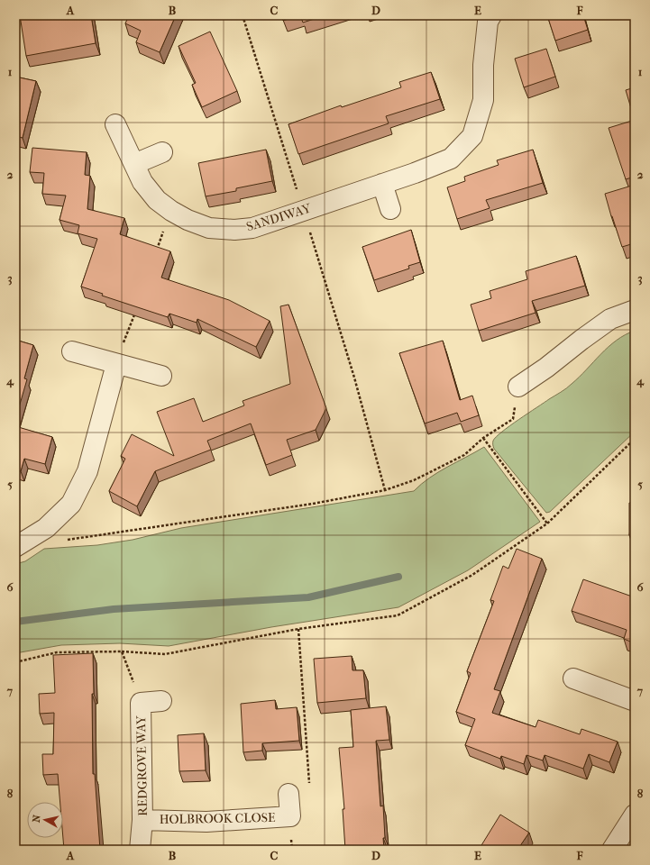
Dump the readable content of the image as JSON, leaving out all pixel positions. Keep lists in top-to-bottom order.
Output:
{
  "streets": {
    "street": ["SANDIWAY", "REDGROVE WAY", "HOLBROOK CLOSE"]
  },
  "crossings": [
    ["REDGROVE WAY", "HOLBROOK CLOSE"]
  ],
  "north": "left",
  "grid": {
    "columns": [
      "A",
      "B",
      "C",
      "D",
      "E",
      "F"
    ],
    "rows": [
      "1",
      "2",
      "3",
      "4",
      "5",
      "6",
      "7",
      "8"
    ]
  }
}
